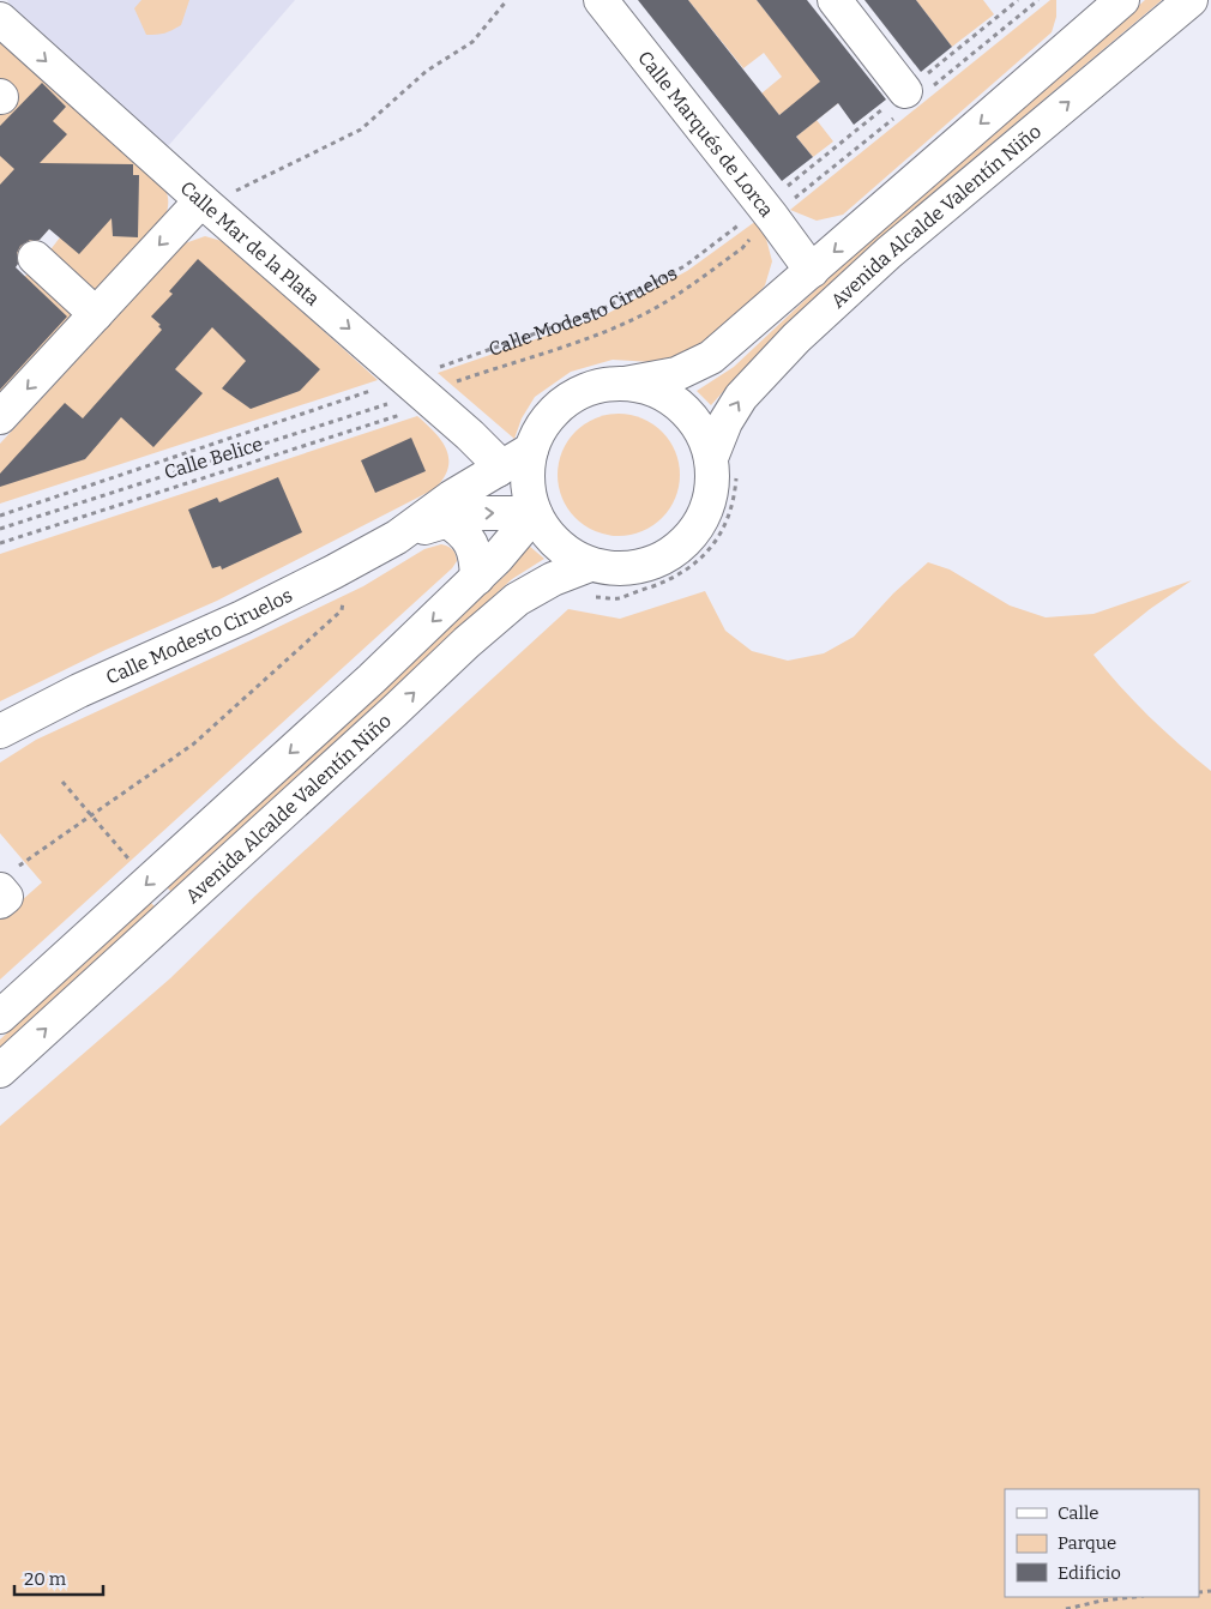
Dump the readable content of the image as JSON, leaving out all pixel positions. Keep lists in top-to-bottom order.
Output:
{
  "streets": {
    "street": [
      "Calle Marqués de Lorca",
      "Avenida Alcalde Valentín Niño",
      "Calle Mar de la Plata",
      "Calle Modesto Ciruelos"
    ],
    "path": ["Calle Belice"]
  },
  "crossings": [
    ["Calle Marqués de Lorca", "Avenida Alcalde Valentín Niño"],
    ["Avenida Alcalde Valentín Niño", "Calle Modesto Ciruelos"],
    ["Calle Mar de la Plata", "Calle Modesto Ciruelos"],
    ["Calle Mar de la Plata", "Calle Belice"],
    ["Calle Modesto Ciruelos", "Calle Belice"]
  ],
  "one_way": ["Calle Mar de la Plata"],
  "legend": ["Calle", "Parque", "Edificio"],
  "scale_bar": "20 m"
}
